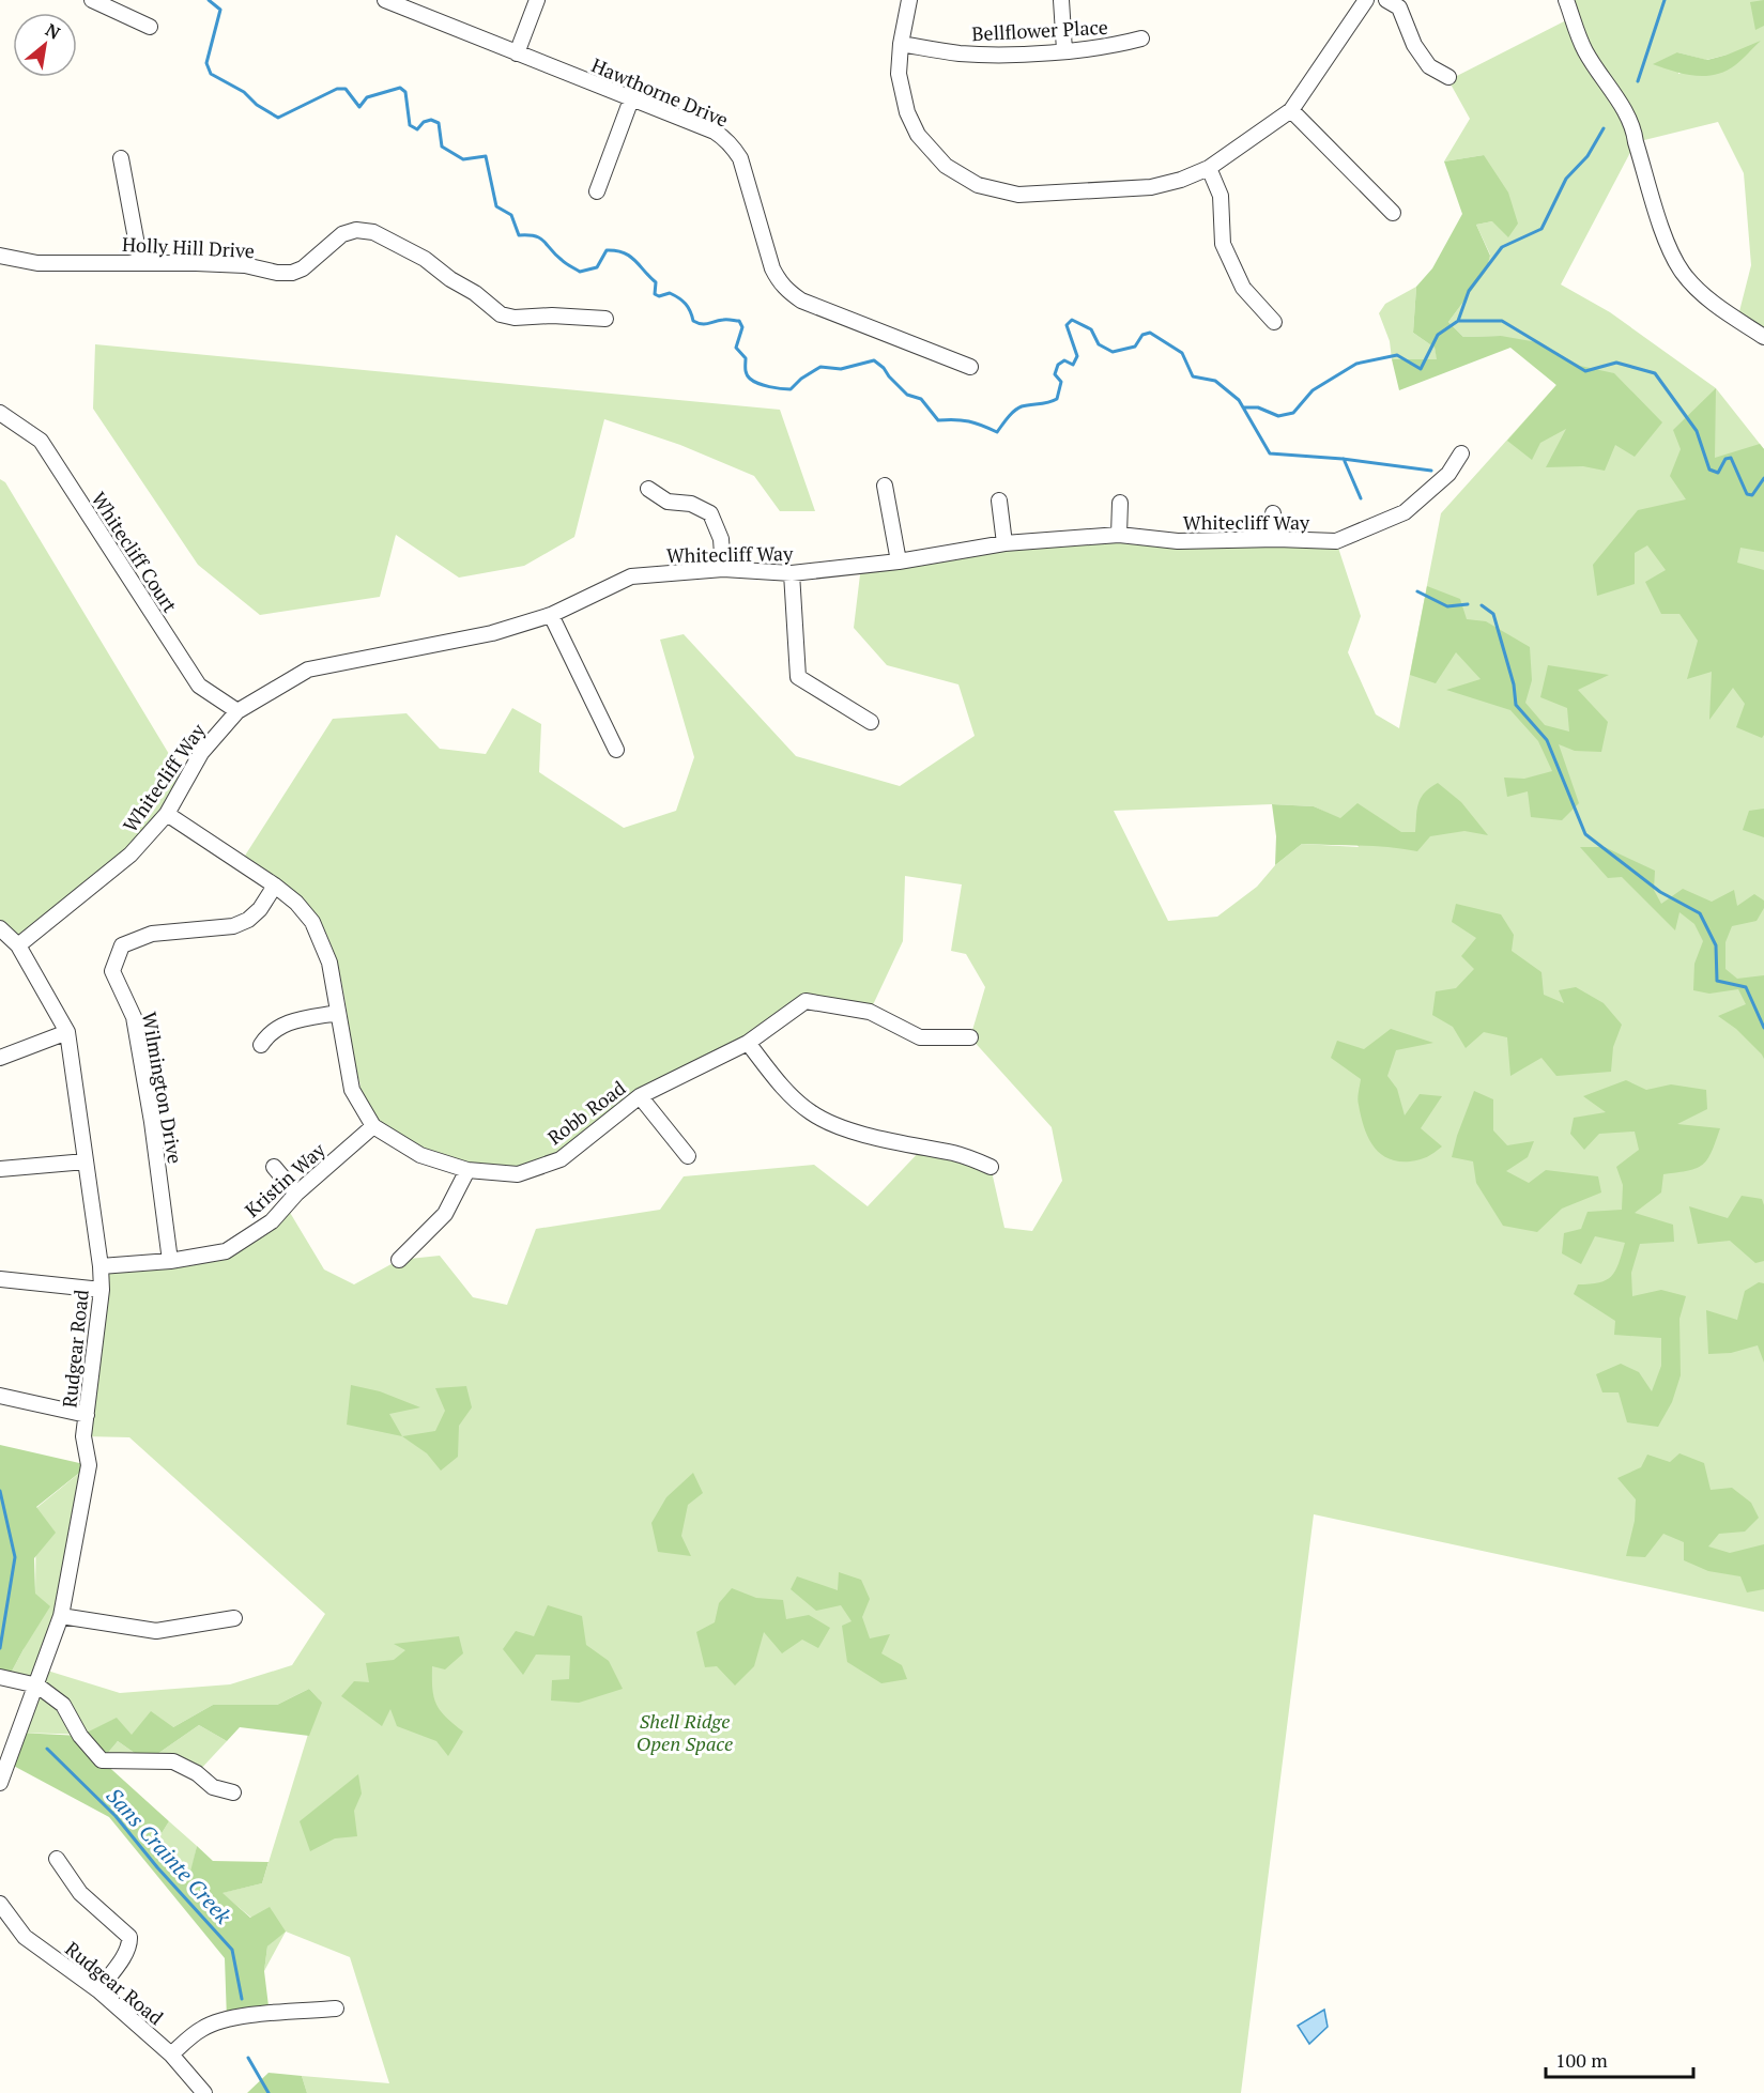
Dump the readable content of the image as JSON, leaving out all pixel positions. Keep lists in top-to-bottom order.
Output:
{
  "streets": {
    "street": [
      "Bellflower Place",
      "Hawthorne Drive",
      "Holly Hill Drive",
      "Whitecliff Way",
      "Whitecliff Court",
      "Wilmington Drive",
      "Robb Road",
      "Kristin Way",
      "Rudgear Road"
    ]
  },
  "crossings": [
    ["Whitecliff Way", "Whitecliff Court"],
    ["Whitecliff Way", "Robb Road"],
    ["Whitecliff Way", "Rudgear Road"],
    ["Wilmington Drive", "Robb Road"],
    ["Wilmington Drive", "Kristin Way"],
    ["Robb Road", "Kristin Way"],
    ["Kristin Way", "Rudgear Road"]
  ],
  "water": ["Sans Crainte Creek"],
  "parks": ["Shell Ridge Open Space"],
  "scale_bar": "100 m",
  "north": "top right"
}
